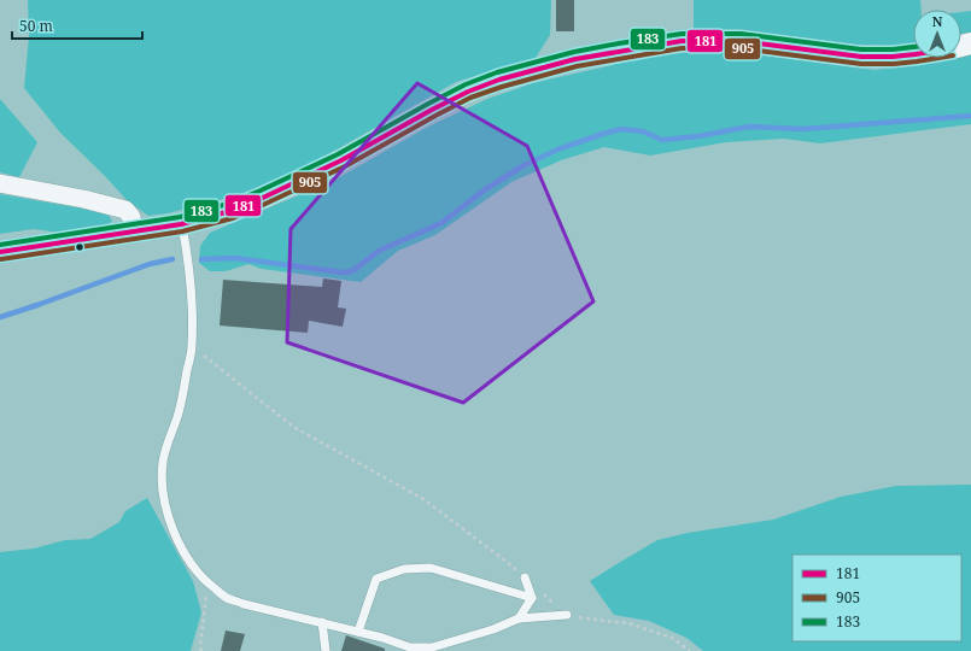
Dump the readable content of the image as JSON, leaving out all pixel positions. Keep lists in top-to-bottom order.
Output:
{
  "lines": ["transit line 183", "transit line 181", "transit line 905"],
  "legend": ["181", "905", "183"],
  "scale_bar": "50 m",
  "north": "top"
}
